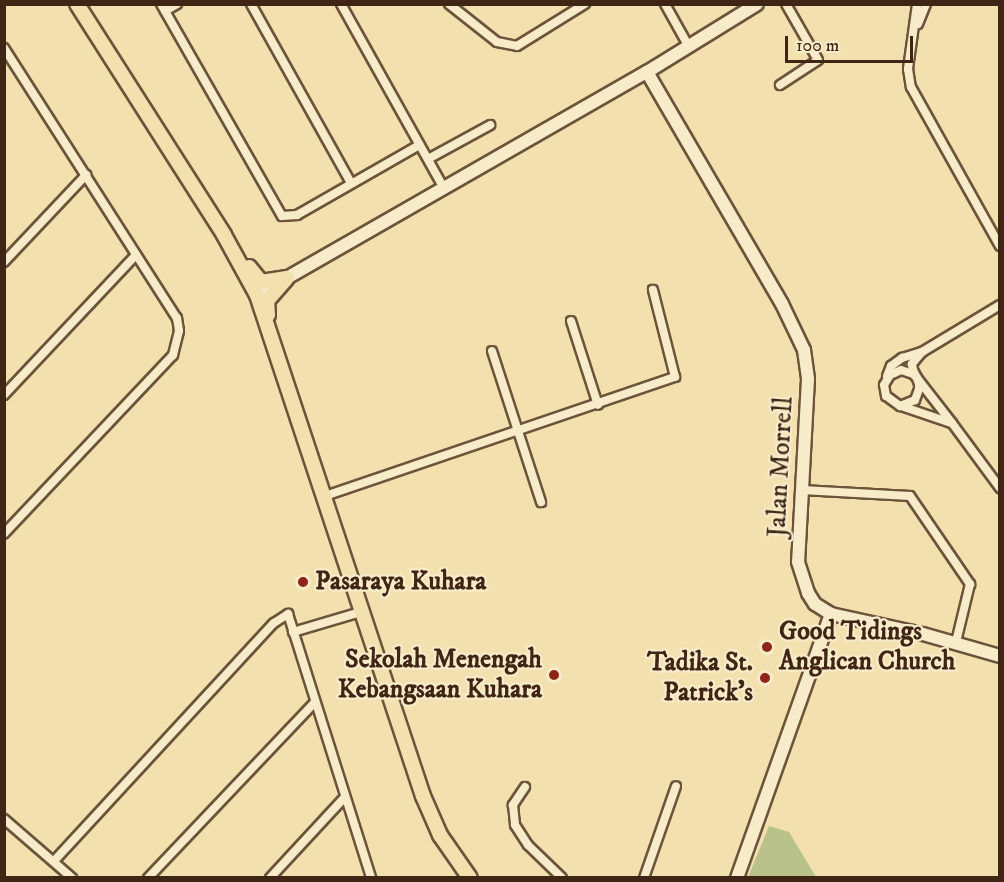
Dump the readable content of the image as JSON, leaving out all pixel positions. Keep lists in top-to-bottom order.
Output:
{
  "streets": {
    "street": ["Jalan Morrell"]
  },
  "places": [
    "Pasaraya Kuhara",
    "Good Tidings Anglican Church",
    "Sekolah Menengah Kebangsaan Kuhara",
    "Tadika St. Patrick's"
  ],
  "scale_bar": "100 m"
}
